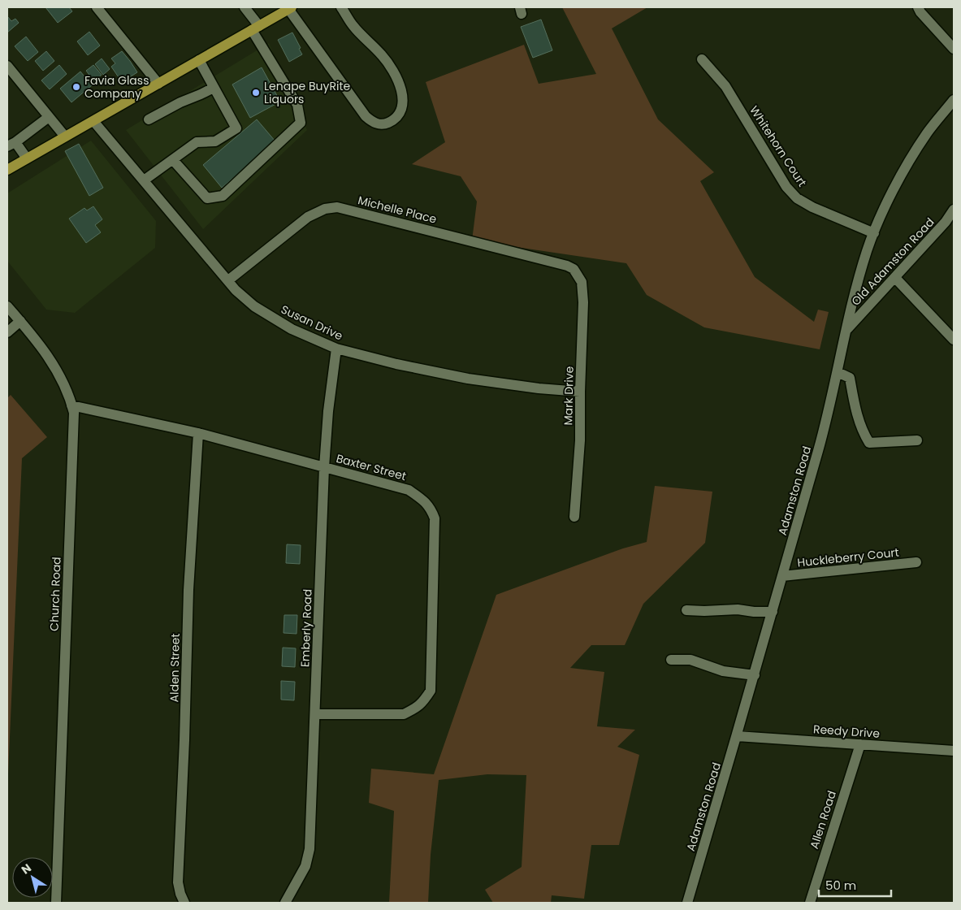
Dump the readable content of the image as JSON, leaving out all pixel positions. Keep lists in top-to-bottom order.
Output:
{
  "streets": {
    "street": [
      "Whitehorn Court",
      "Michelle Place",
      "Old Adamston Road",
      "Susan Drive",
      "Mark Drive",
      "Baxter Street",
      "Adamston Road",
      "Huckleberry Court",
      "Church Road",
      "Emberly Road",
      "Alden Street",
      "Reedy Drive",
      "Allen Road"
    ]
  },
  "crossings": [
    ["Whitehorn Court", "Adamston Road"],
    ["Michelle Place", "Susan Drive"],
    ["Michelle Place", "Mark Drive"],
    ["Old Adamston Road", "Adamston Road"],
    ["Susan Drive", "Mark Drive"],
    ["Susan Drive", "Emberly Road"],
    ["Baxter Street", "Church Road"],
    ["Baxter Street", "Emberly Road"],
    ["Baxter Street", "Alden Street"],
    ["Adamston Road", "Huckleberry Court"],
    ["Adamston Road", "Reedy Drive"],
    ["Reedy Drive", "Allen Road"]
  ],
  "places": ["Favia Glass Company", "Lenape BuyRite Liquors"],
  "scale_bar": "50 m",
  "north": "top left"
}
